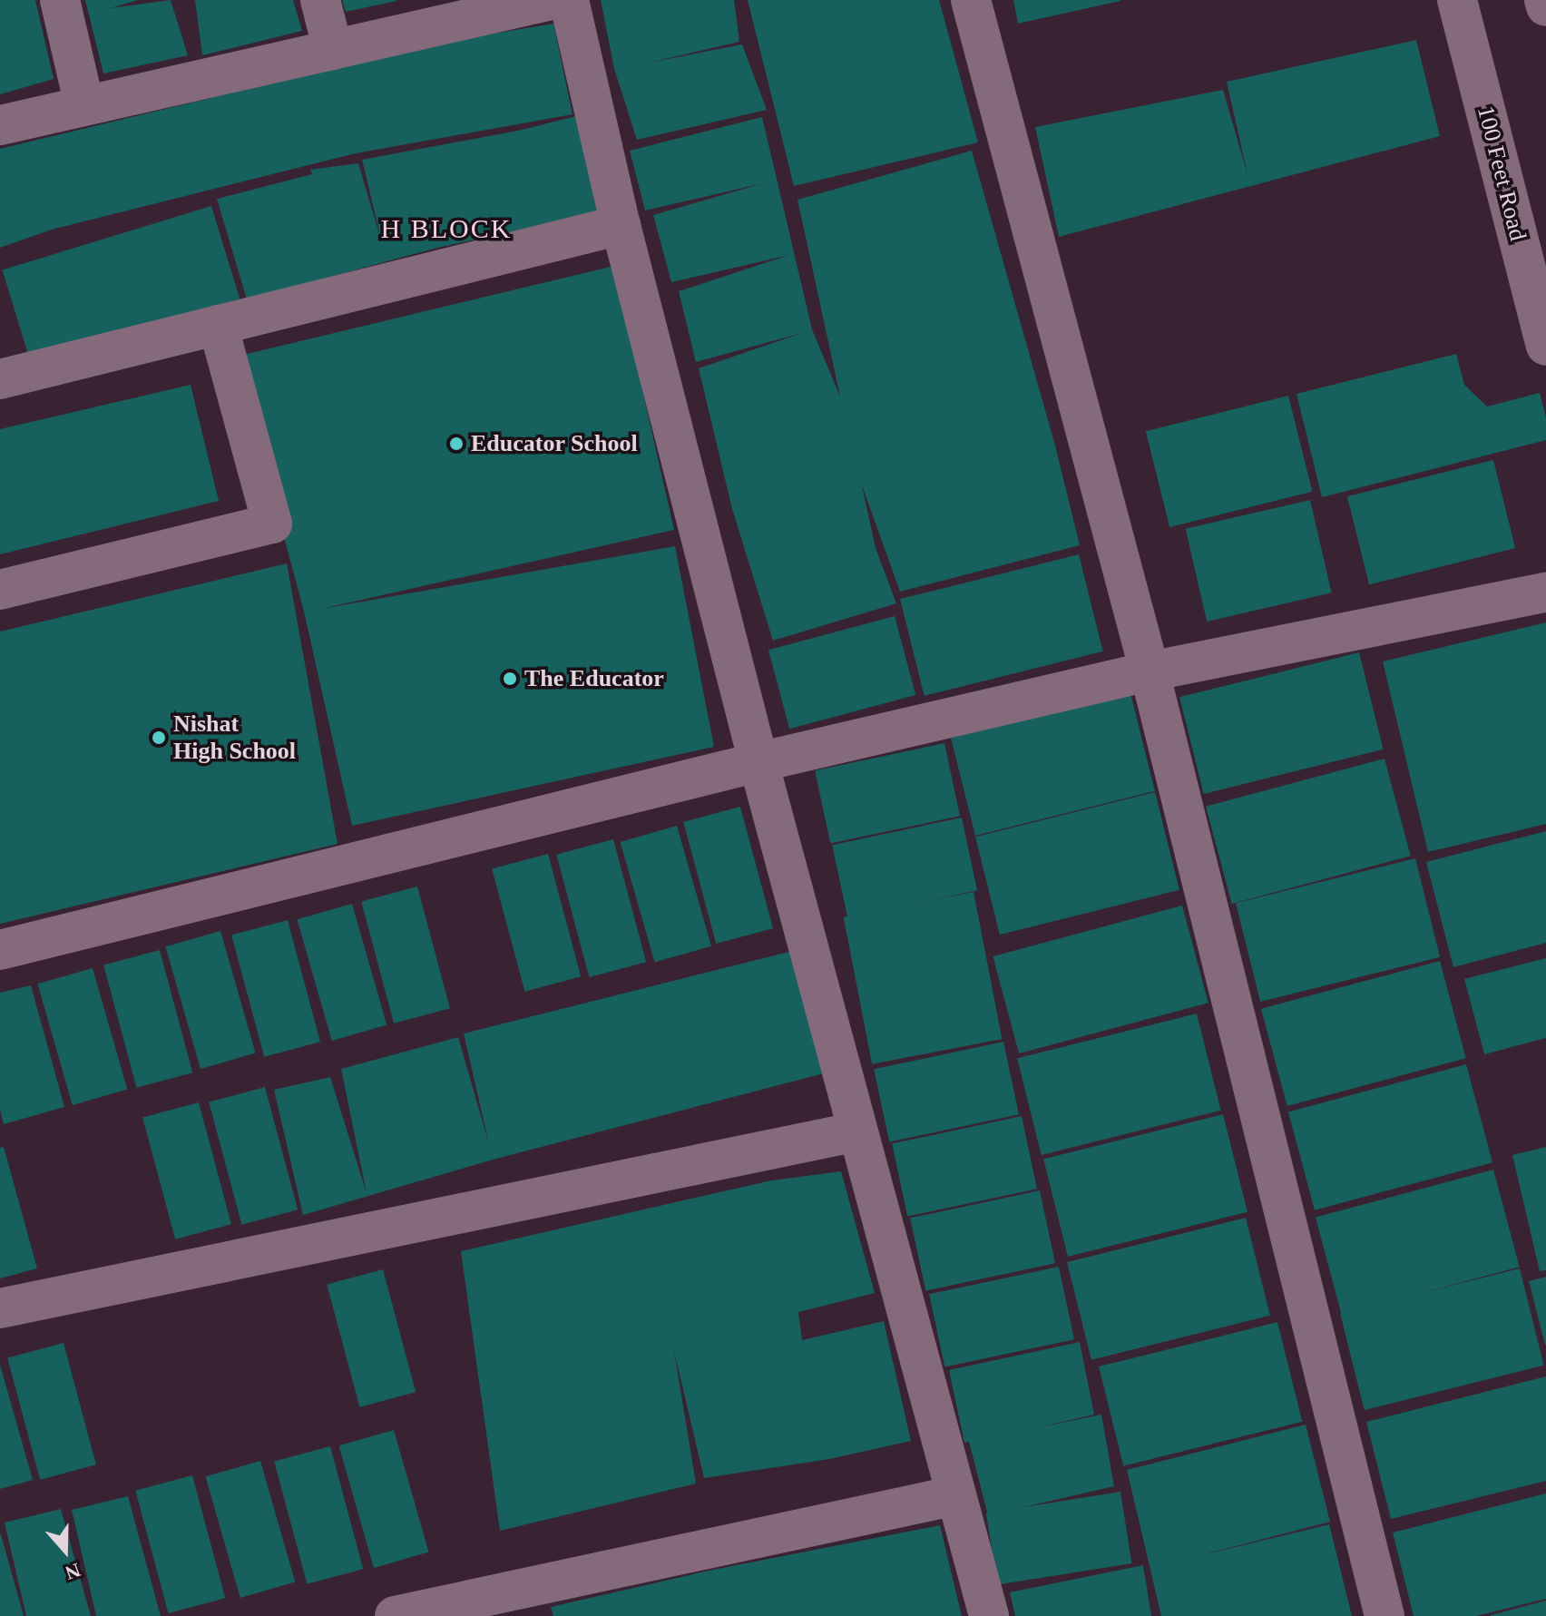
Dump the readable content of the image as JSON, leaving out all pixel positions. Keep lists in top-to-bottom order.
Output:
{
  "streets": {
    "street": ["100 Feet Road"]
  },
  "districts": ["H BLOCK"],
  "places": ["Educator School", "The Educator", "Nishat High School"],
  "north": "bottom"
}
